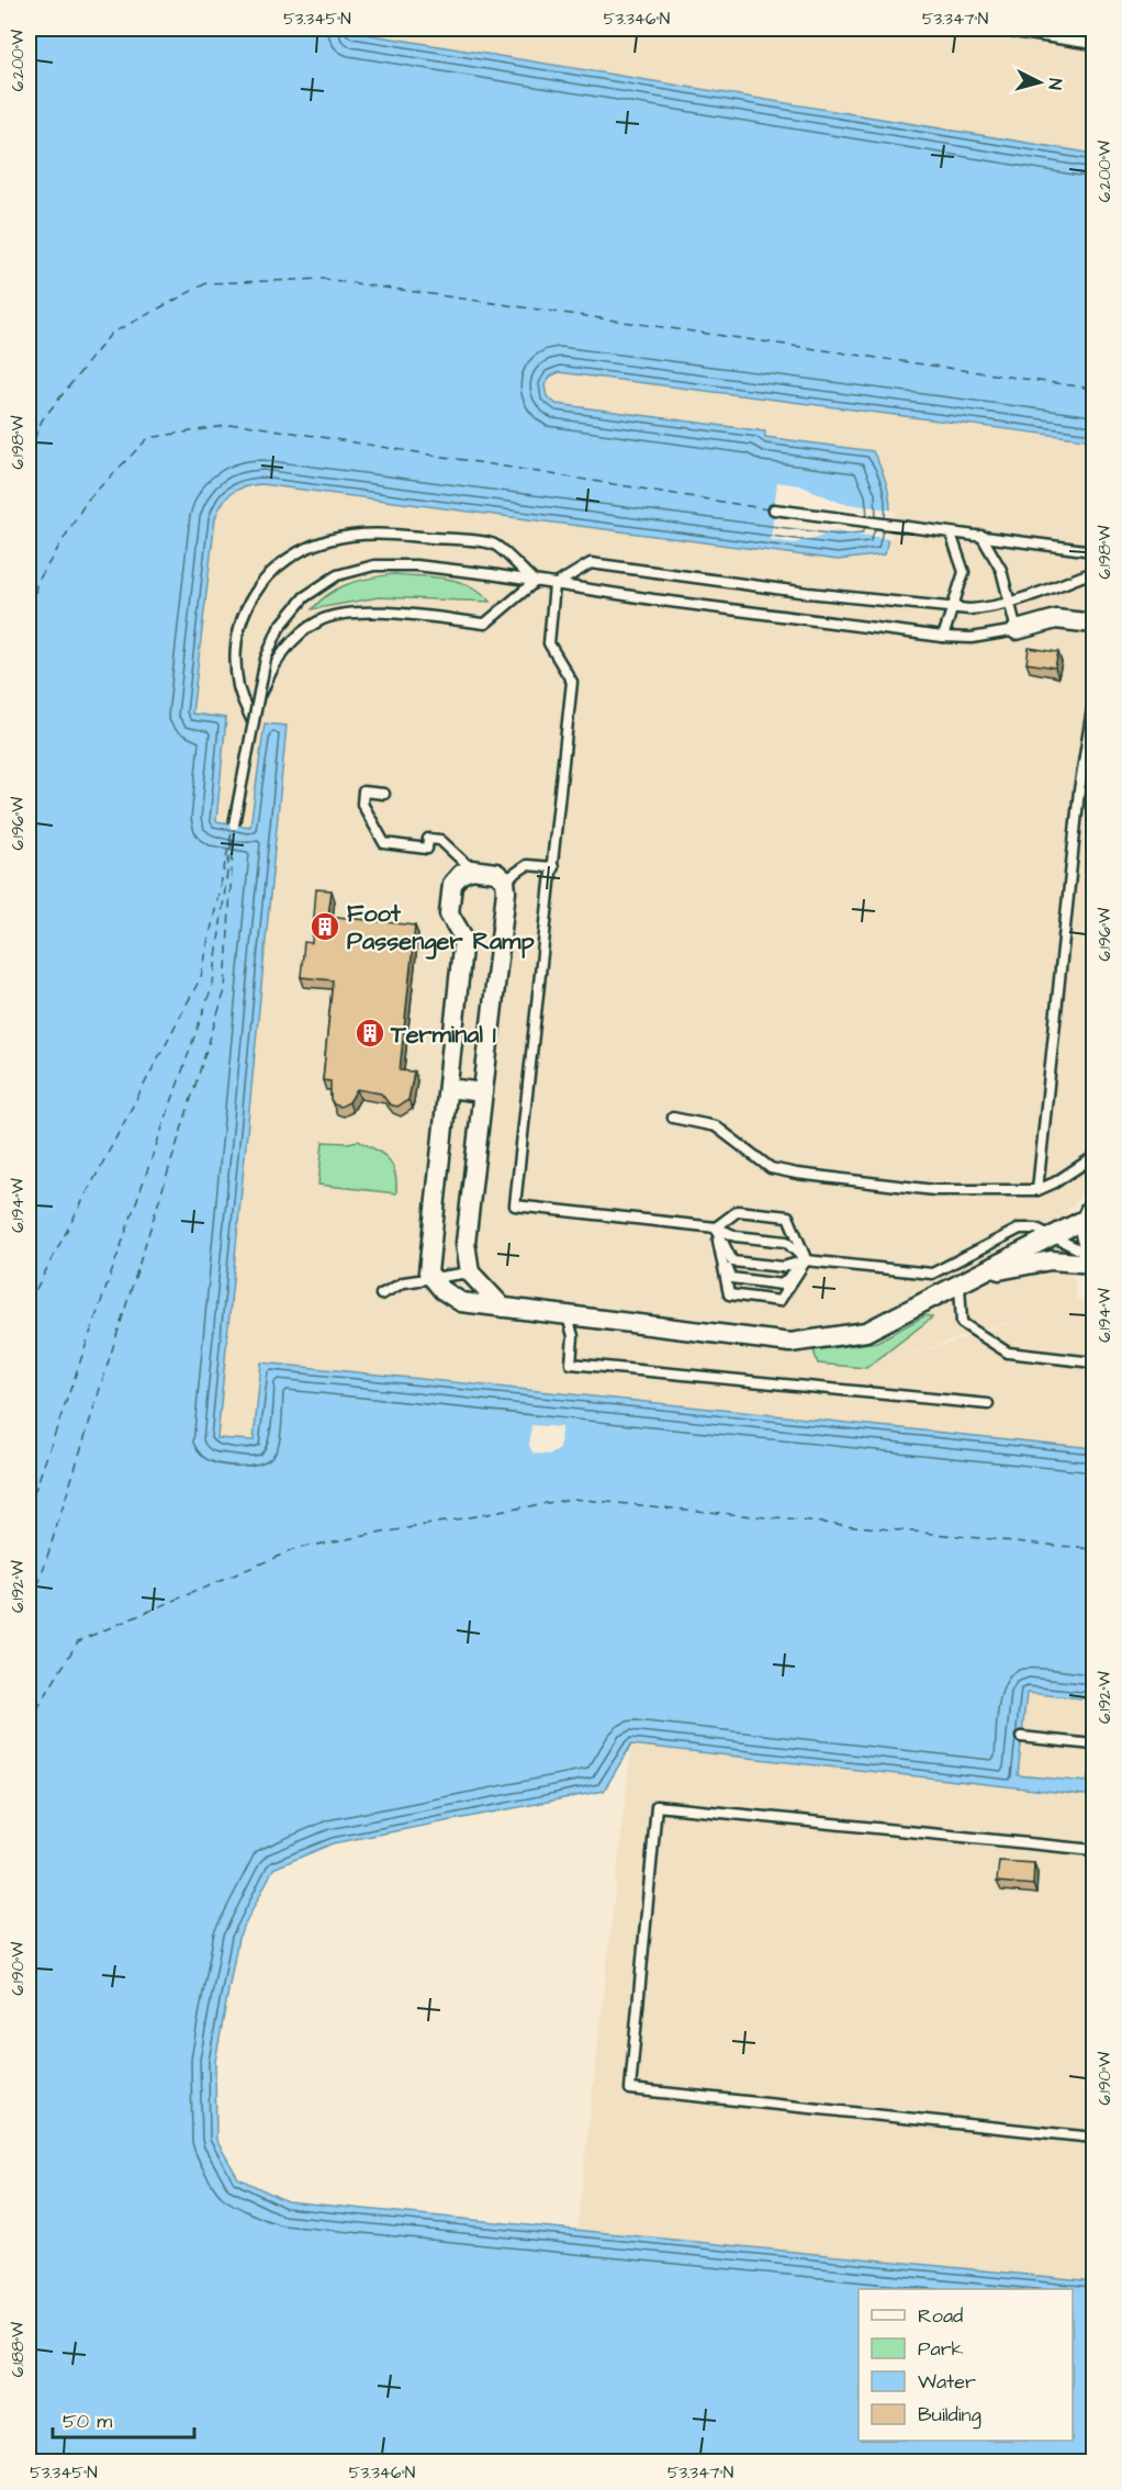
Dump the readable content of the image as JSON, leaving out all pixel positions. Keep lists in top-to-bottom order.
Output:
{
  "places": {
    "building": ["Foot Passenger Ramp", "Terminal 1"]
  },
  "legend": [
    "Road",
    "Park",
    "Water",
    "Building"
  ],
  "scale_bar": "50 m",
  "north": "right",
  "coordinates": [
    "53.345°N",
    "53.346°N",
    "53.347°N",
    "6.200°W",
    "6.198°W",
    "6.196°W",
    "6.194°W",
    "6.192°W",
    "6.190°W",
    "6.188°W"
  ]
}
